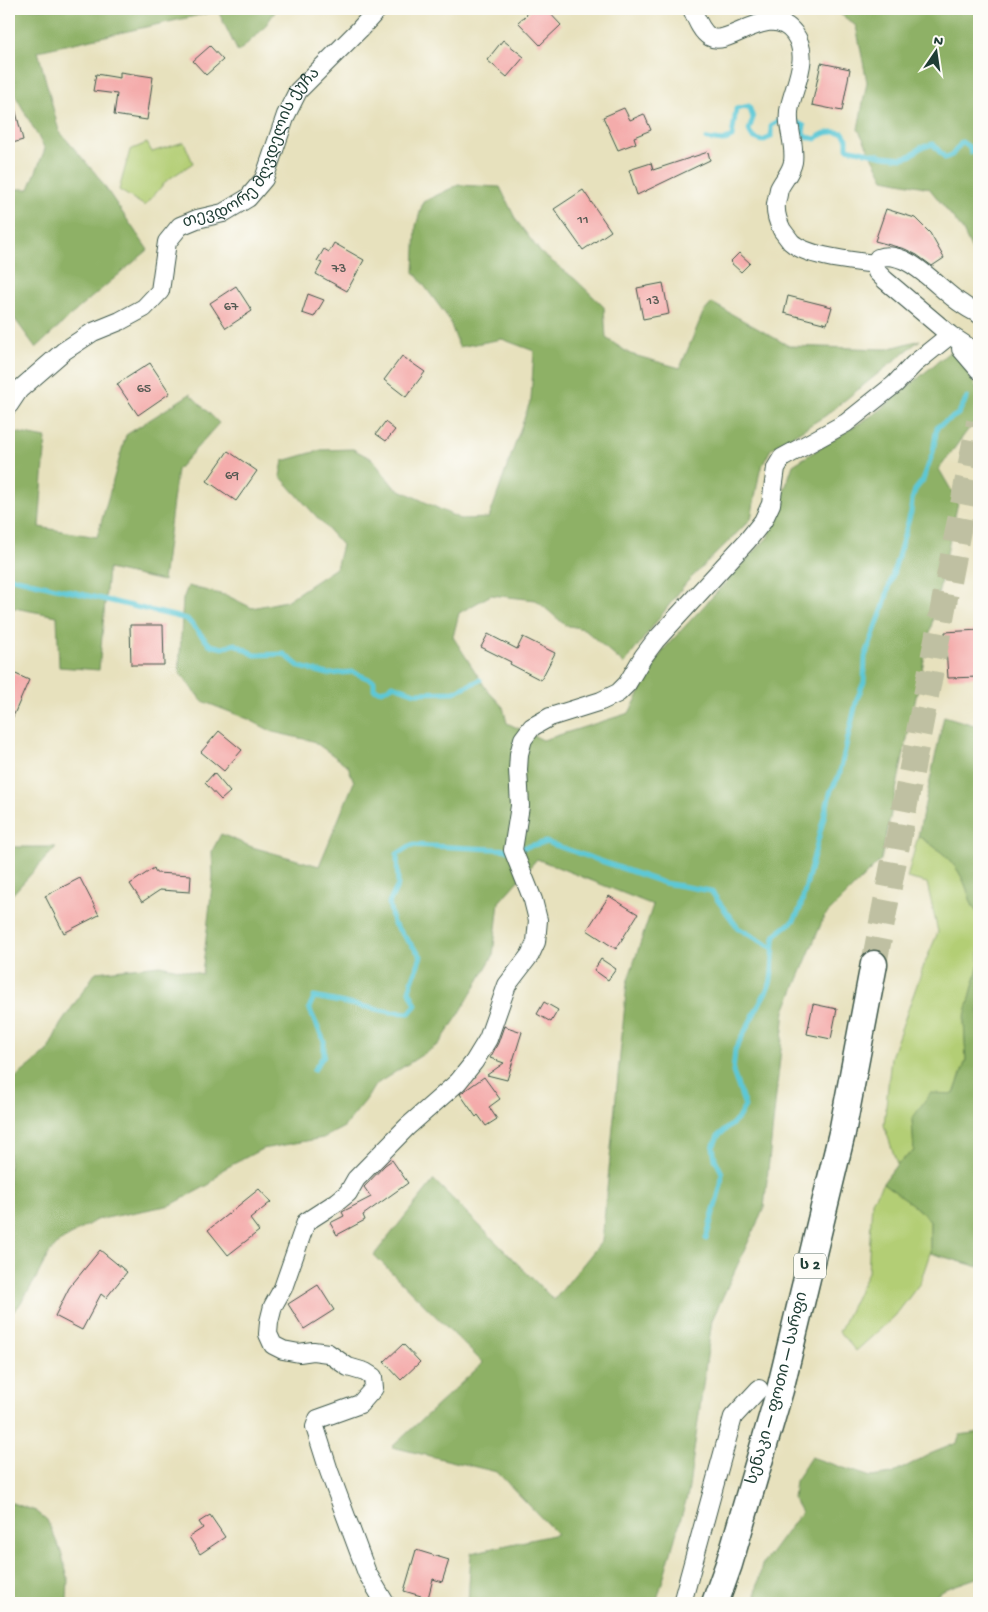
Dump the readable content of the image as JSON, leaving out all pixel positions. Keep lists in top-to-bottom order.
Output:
{
  "streets": {
    "highway": ["ს 2", "სენაკი — ფოთი — სარფი"],
    "street": ["თევდორე მღვდელის ქუჩა"]
  },
  "house_numbers": [
    "11",
    "73",
    "13",
    "67",
    "65",
    "69"
  ],
  "north": "top"
}
